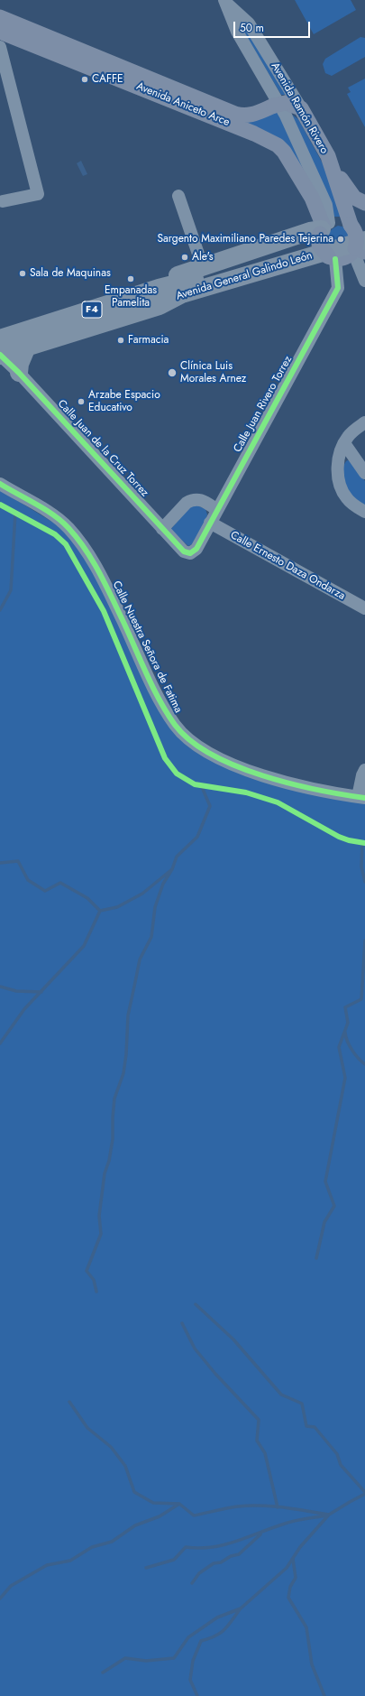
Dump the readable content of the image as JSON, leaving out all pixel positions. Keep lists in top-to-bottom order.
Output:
{
  "streets": {
    "highway": ["Avenida General Galindo León", "F4"],
    "main road": ["Avenida Aniceto Arce", "Avenida Ramón Rivero"],
    "street": [
      "Calle Juan Rivero Torrez",
      "Calle Juan de la Cruz Torrez",
      "Calle Ernesto Daza Ondarza",
      "Calle Nuestra Señora de Fatima"
    ]
  },
  "crossings": [
    ["Avenida Aniceto Arce", "Avenida Ramón Rivero"],
    ["Avenida Aniceto Arce", "Calle Juan Rivero Torrez"],
    ["Avenida Ramón Rivero", "Avenida General Galindo León"],
    ["Avenida General Galindo León", "Calle Juan de la Cruz Torrez"],
    ["Calle Juan Rivero Torrez", "Calle Juan de la Cruz Torrez"],
    ["Calle Juan Rivero Torrez", "Calle Ernesto Daza Ondarza"]
  ],
  "places": [
    "CAFFE",
    "Sargento Maximiliano Paredes Tejerina",
    "Ale's",
    "Sala de Maquinas",
    "Empanadas Pamelita",
    "Farmacia",
    "Clínica Luis Morales Arnez",
    "Arzabe Espacio Educativo"
  ],
  "scale_bar": "50 m"
}
